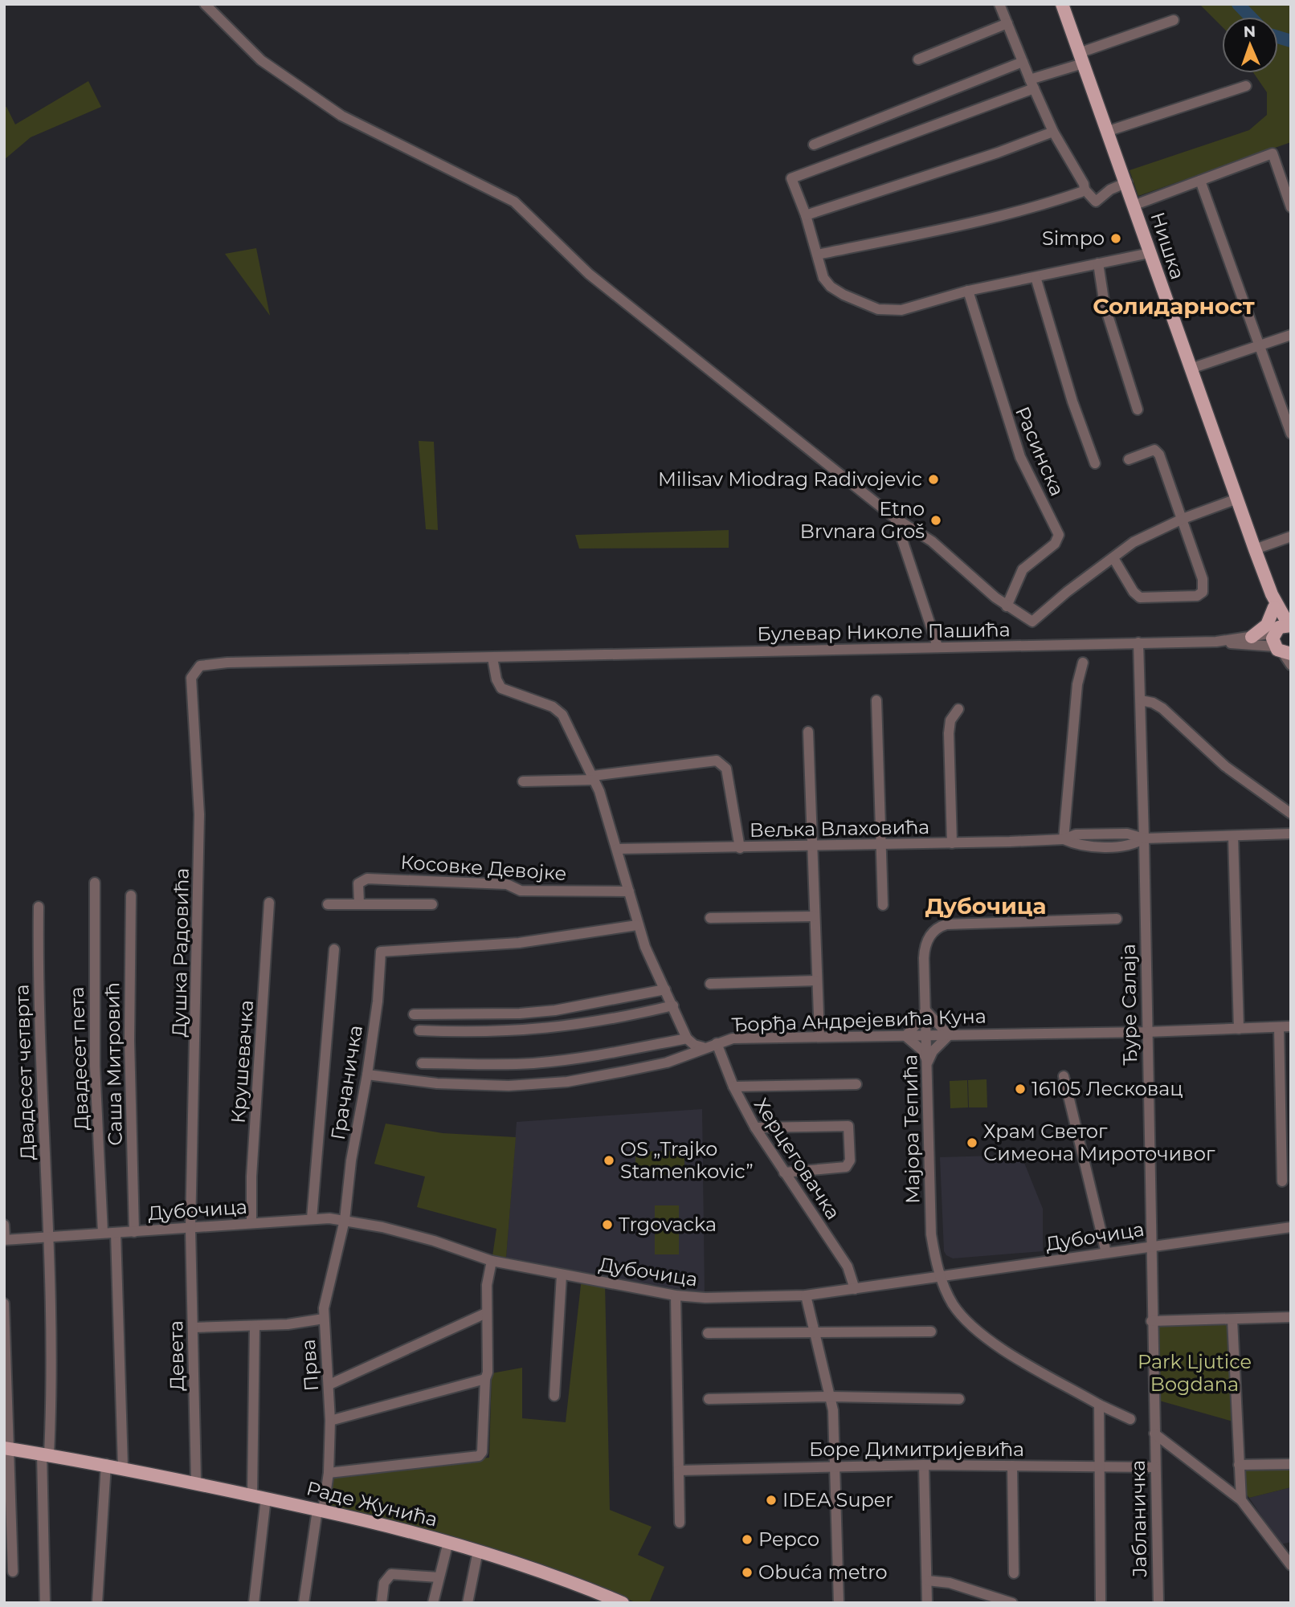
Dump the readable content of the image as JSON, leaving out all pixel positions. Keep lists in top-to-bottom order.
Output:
{
  "streets": {
    "main road": ["Нишка", "Раде Жунића"],
    "street": [
      "Расинска",
      "Булевар Николе Пашића",
      "Вељка Влаховића",
      "Косовке Девојке",
      "Душка Радовића",
      "Ђуре Салаја",
      "Ђорђа Андрејевића Куна",
      "Двадесет пета",
      "Крушевачка",
      "Саша Митровић",
      "Двадесет четврта",
      "Грачаничка",
      "Мајора Тепића",
      "Херцеговачка",
      "Дубочица",
      "Девета",
      "Прва",
      "Боре Димитријевића",
      "Јабланичка"
    ]
  },
  "crossings": [
    ["Нишка", "Булевар Николе Пашића"],
    ["Булевар Николе Пашића", "Душка Радовића"],
    ["Булевар Николе Пашића", "Ђуре Салаја"],
    ["Вељка Влаховића", "Ђуре Салаја"],
    ["Душка Радовића", "Дубочица"],
    ["Душка Радовића", "Девета"],
    ["Ђуре Салаја", "Ђорђа Андрејевића Куна"],
    ["Ђуре Салаја", "Дубочица"],
    ["Ђуре Салаја", "Јабланичка"],
    ["Ђорђа Андрејевића Куна", "Грачаничка"],
    ["Ђорђа Андрејевића Куна", "Мајора Тепића"],
    ["Ђорђа Андрејевића Куна", "Херцеговачка"],
    ["Двадесет пета", "Дубочица"],
    ["Крушевачка", "Дубочица"],
    ["Саша Митровић", "Дубочица"],
    ["Двадесет четврта", "Дубочица"],
    ["Двадесет четврта", "Раде Жунића"],
    ["Грачаничка", "Дубочица"],
    ["Грачаничка", "Прва"],
    ["Мајора Тепића", "Дубочица"],
    ["Херцеговачка", "Дубочица"],
    ["Дубочица", "Девета"],
    ["Дубочица", "Прва"],
    ["Девета", "Раде Жунића"],
    ["Прва", "Раде Жунића"],
    ["Боре Димитријевића", "Јабланичка"]
  ],
  "districts": ["Солидарност", "Дубочица"],
  "parks": ["Park Ljutice Bogdana"],
  "places": [
    "Simpo",
    "Milisav Miodrag Radivojevic",
    "Etno Brvnara Groš",
    "16105 Лесковац",
    "Храм Светог Симеона Мироточивог",
    "OS „Trajko Stamenkovic”",
    "Trgovacka",
    "IDEA Super",
    "Pepco",
    "Obuća metro"
  ],
  "north": "top"
}
